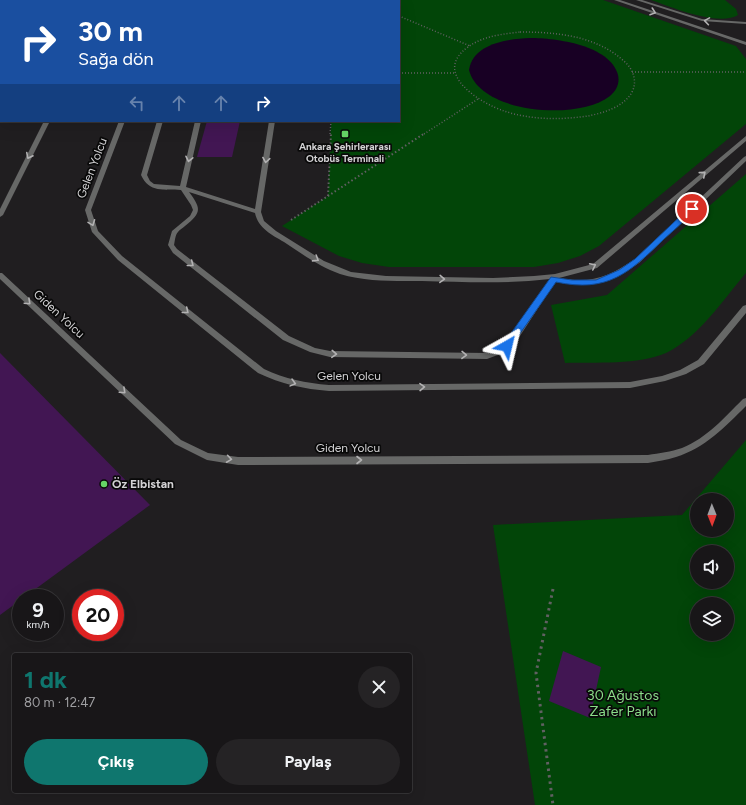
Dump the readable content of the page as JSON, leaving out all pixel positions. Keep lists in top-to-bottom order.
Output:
{
  "streets": {
    "lane": ["Gelen Yolcu", "Giden Yolcu"]
  },
  "one_way": ["Giden Yolcu"],
  "parks": ["30 Ağustos Zafer Parkı"],
  "places": {
    "transit": ["Ankara Şehirlerarası Otobüs Terminali"],
    "other": ["Öz Elbistan"]
  },
  "north": "bottom",
  "page": {
    "turn": ["30 m", "Sağa dön"],
    "speed": "9 km/h",
    "limit": "20",
    "heading": ["1 dk", "80 m · 12:47"],
    "buttons": ["Çıkış", "Paylaş"]
  }
}
